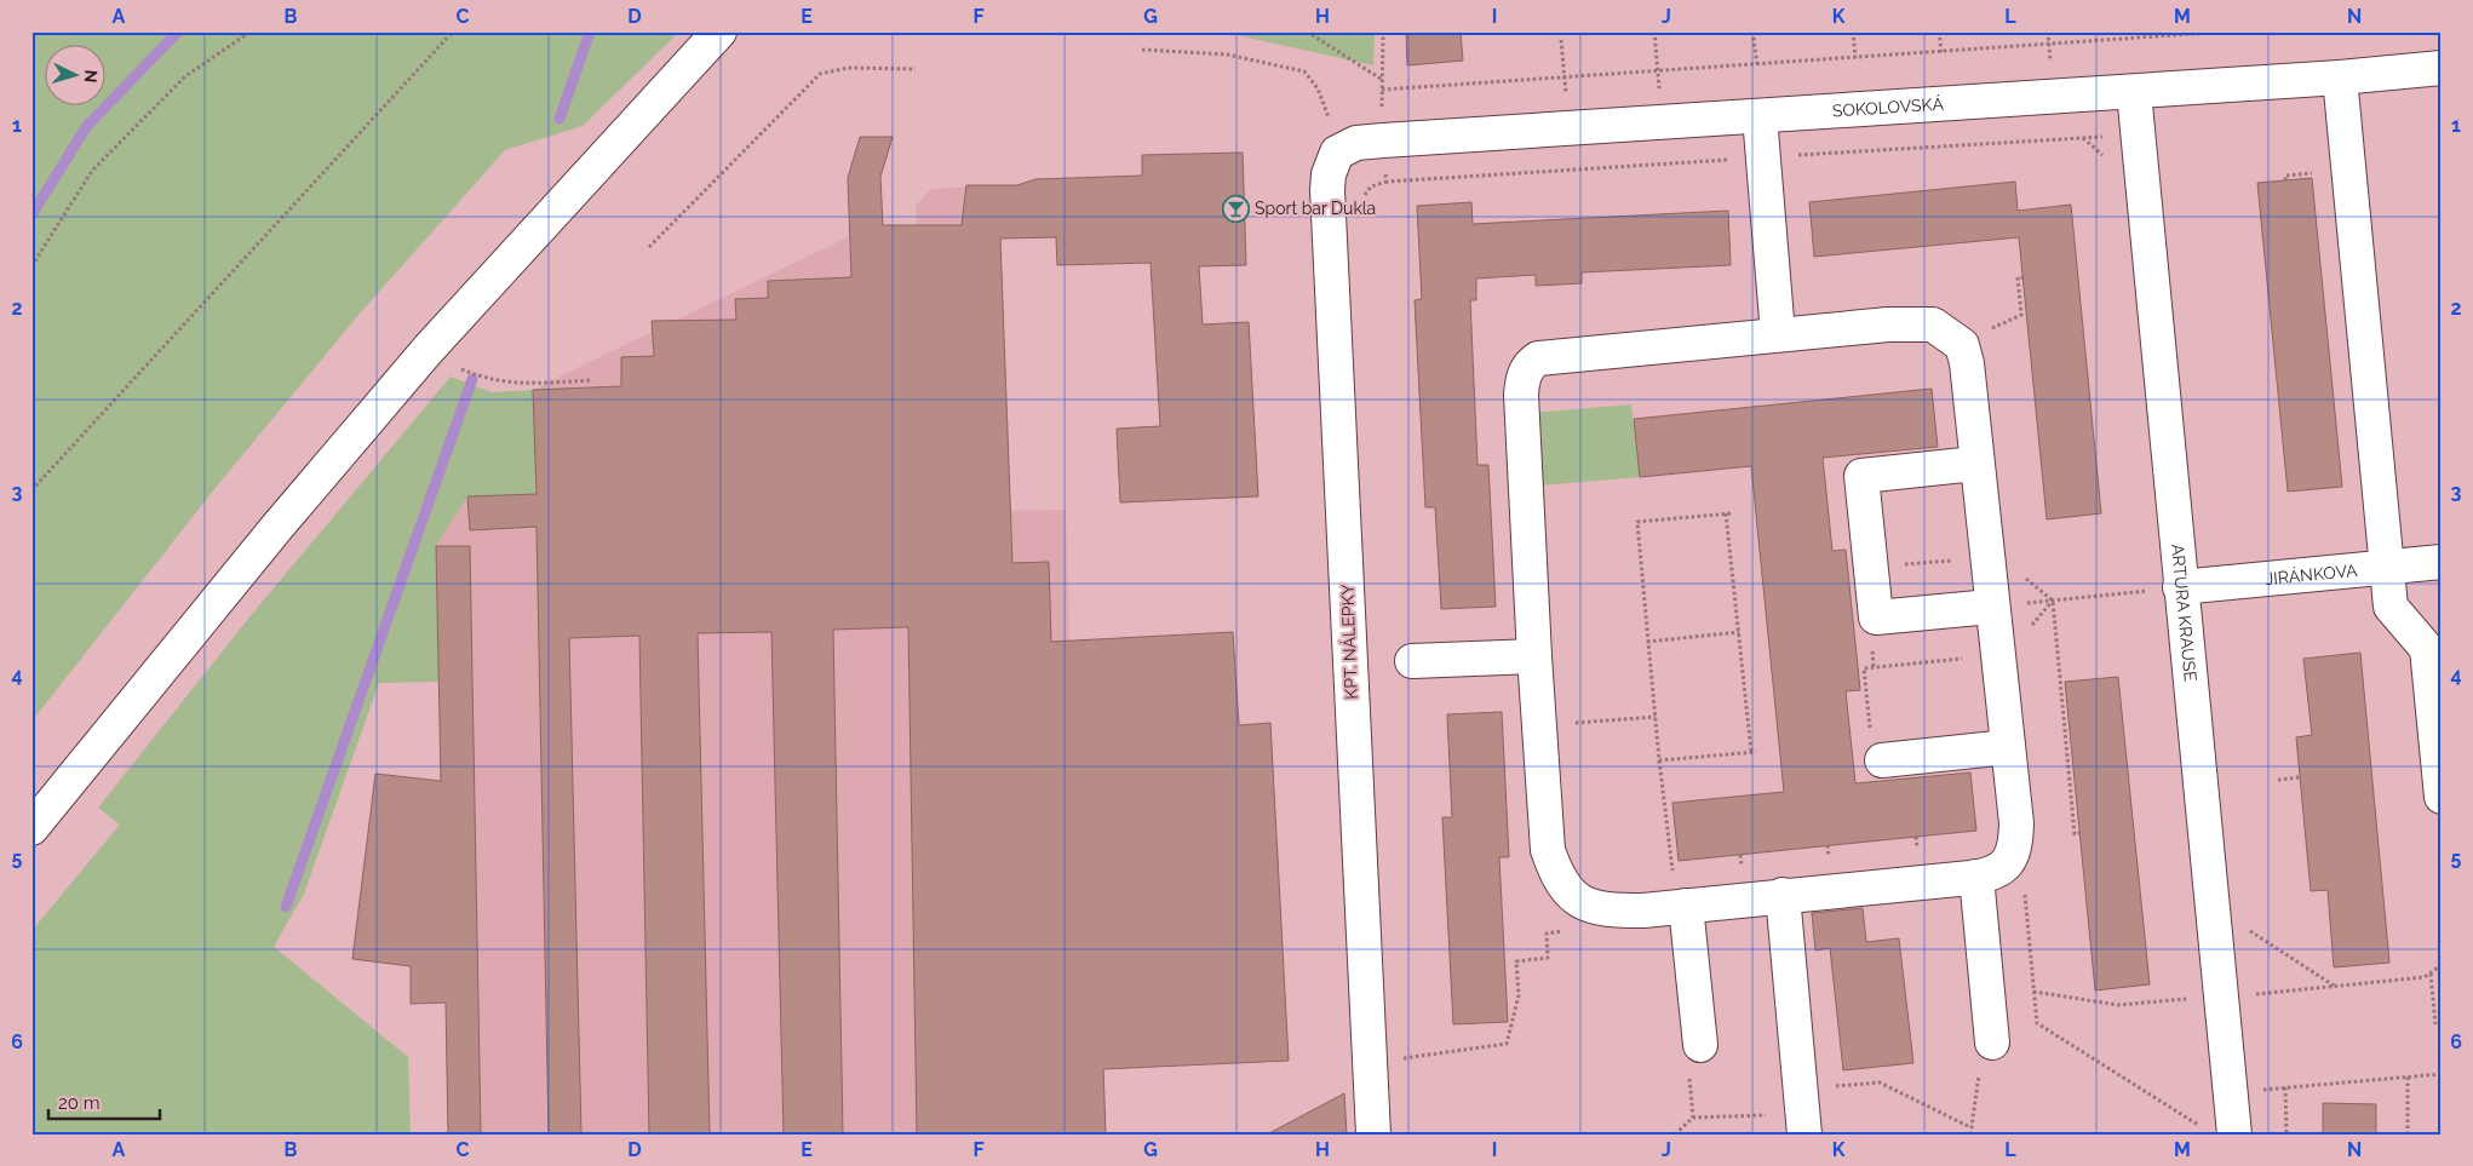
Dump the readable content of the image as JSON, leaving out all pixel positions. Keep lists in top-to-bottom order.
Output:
{
  "streets": {
    "street": [
      "SOKOLOVSKÁ",
      "JIRÁNKOVA",
      "ARTURA KRAUSE",
      "KPT. NÁLEPKY"
    ]
  },
  "crossings": [
    ["SOKOLOVSKÁ", "ARTURA KRAUSE"],
    ["SOKOLOVSKÁ", "KPT. NÁLEPKY"],
    ["JIRÁNKOVA", "ARTURA KRAUSE"]
  ],
  "places": {
    "bar": ["Sport bar Dukla"]
  },
  "scale_bar": "20 m",
  "north": "right",
  "grid": {
    "columns": [
      "A",
      "B",
      "C",
      "D",
      "E",
      "F",
      "G",
      "H",
      "I",
      "J",
      "K",
      "L",
      "M",
      "N"
    ],
    "rows": [
      "1",
      "2",
      "3",
      "4",
      "5",
      "6"
    ]
  }
}
